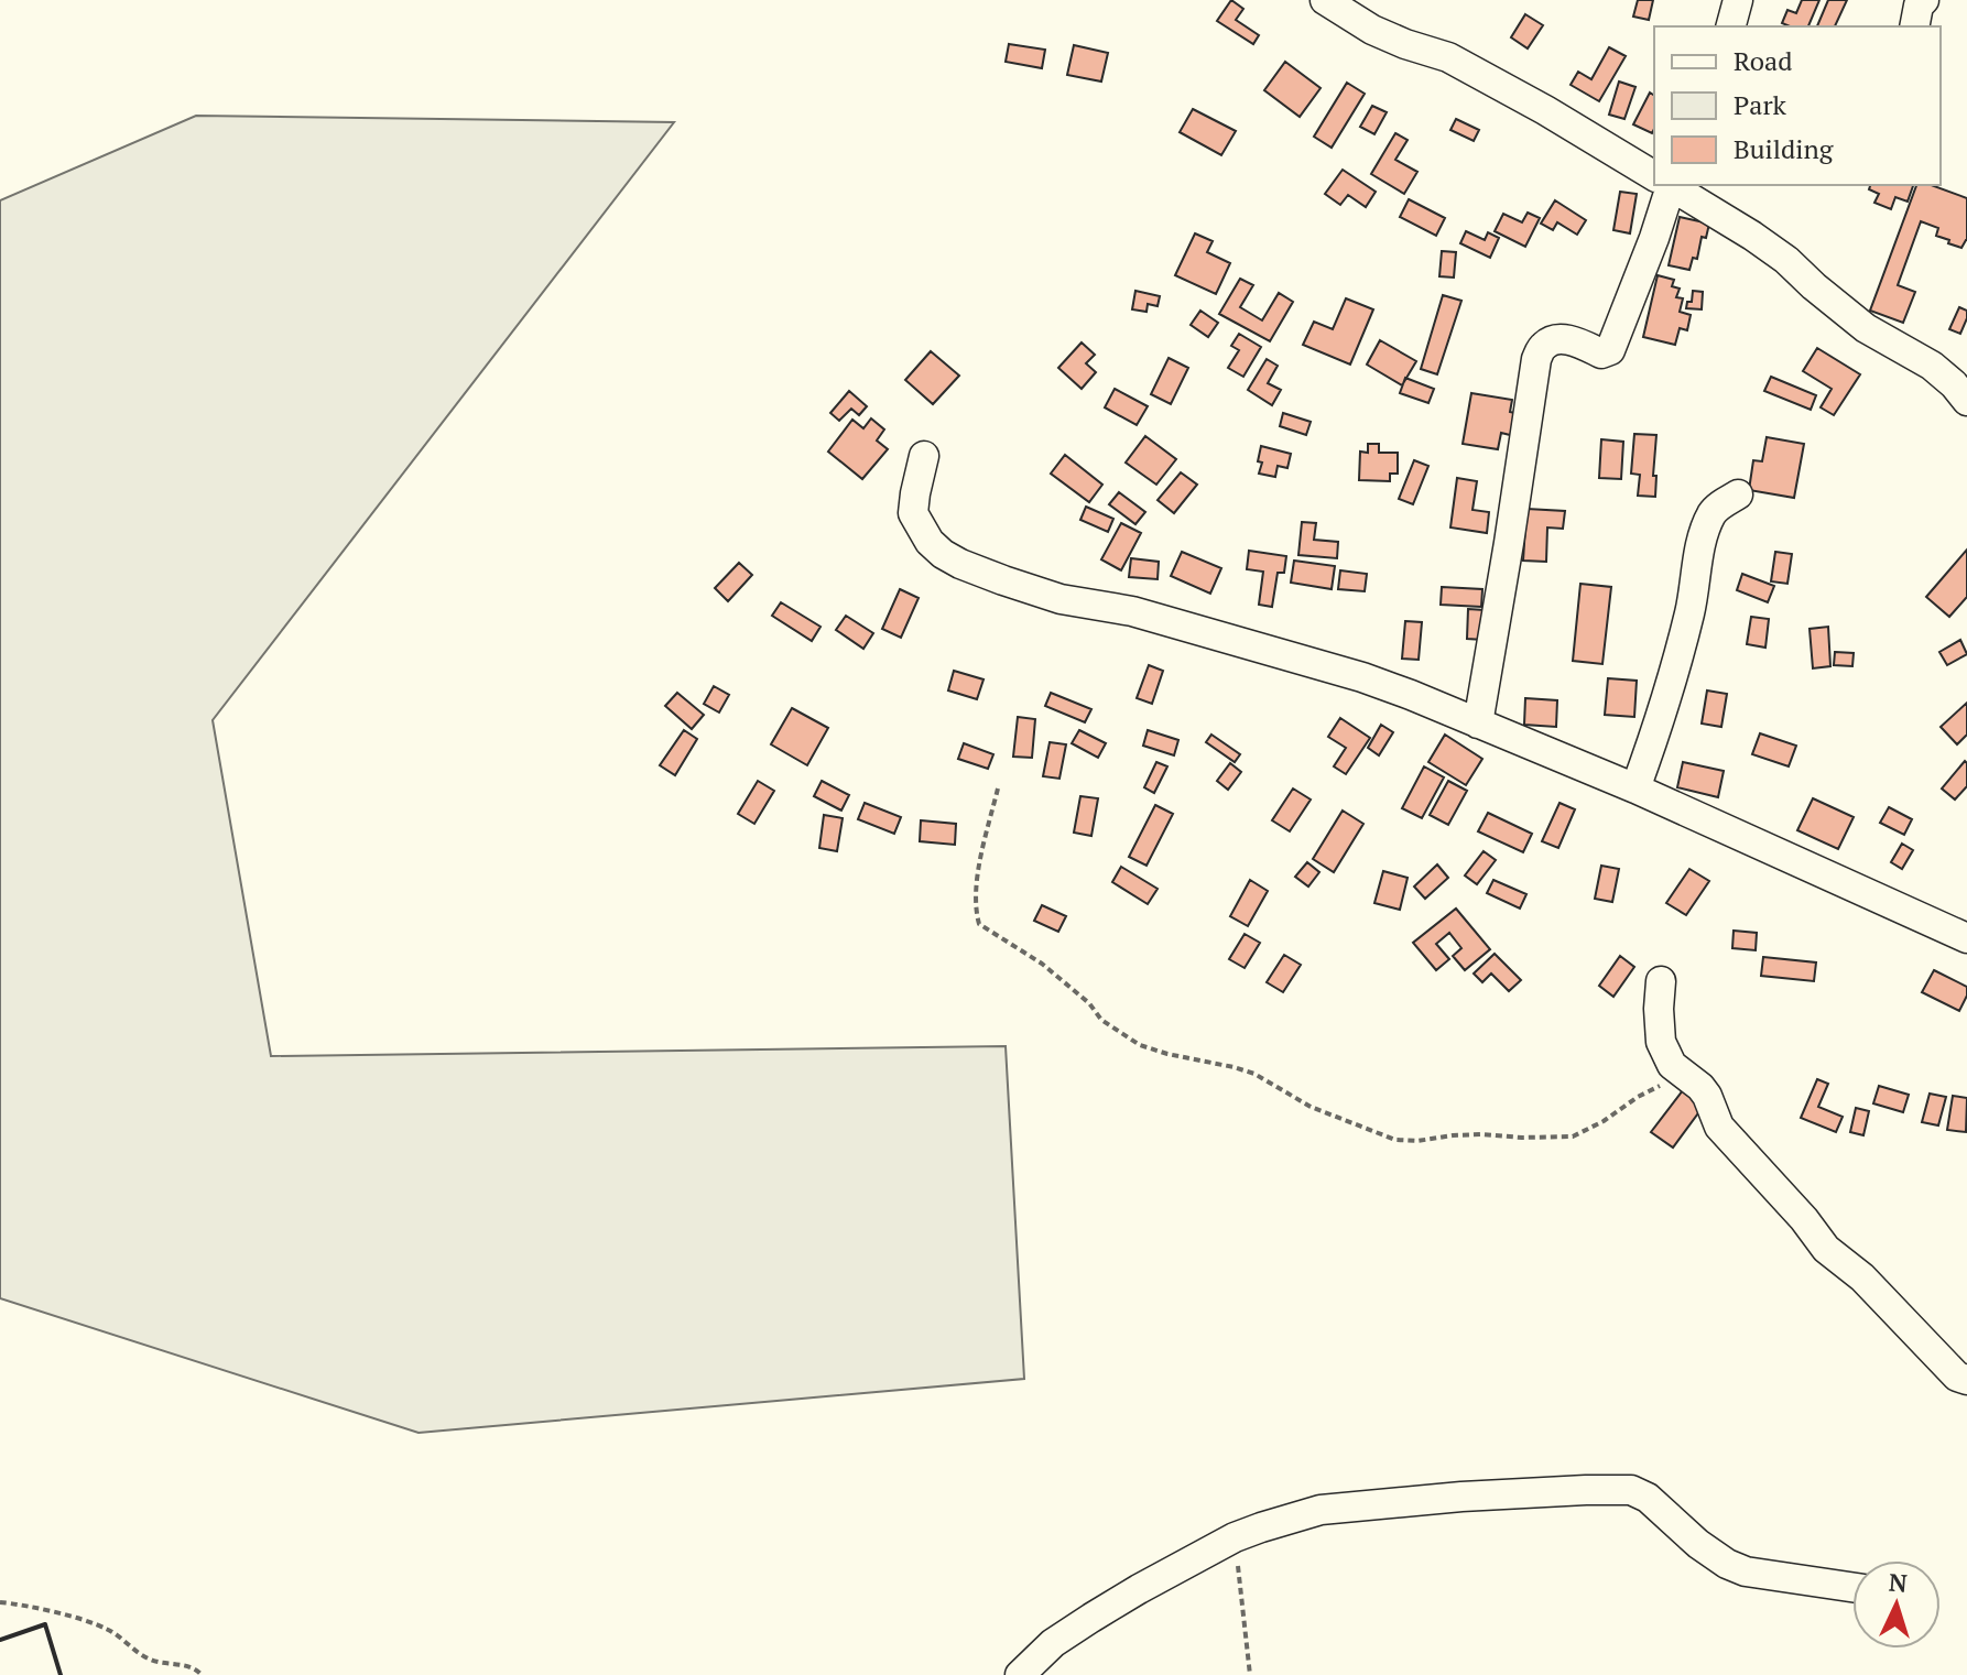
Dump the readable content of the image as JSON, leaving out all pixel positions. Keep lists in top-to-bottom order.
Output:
{
  "legend": ["Road", "Park", "Building"],
  "north": "top"
}
